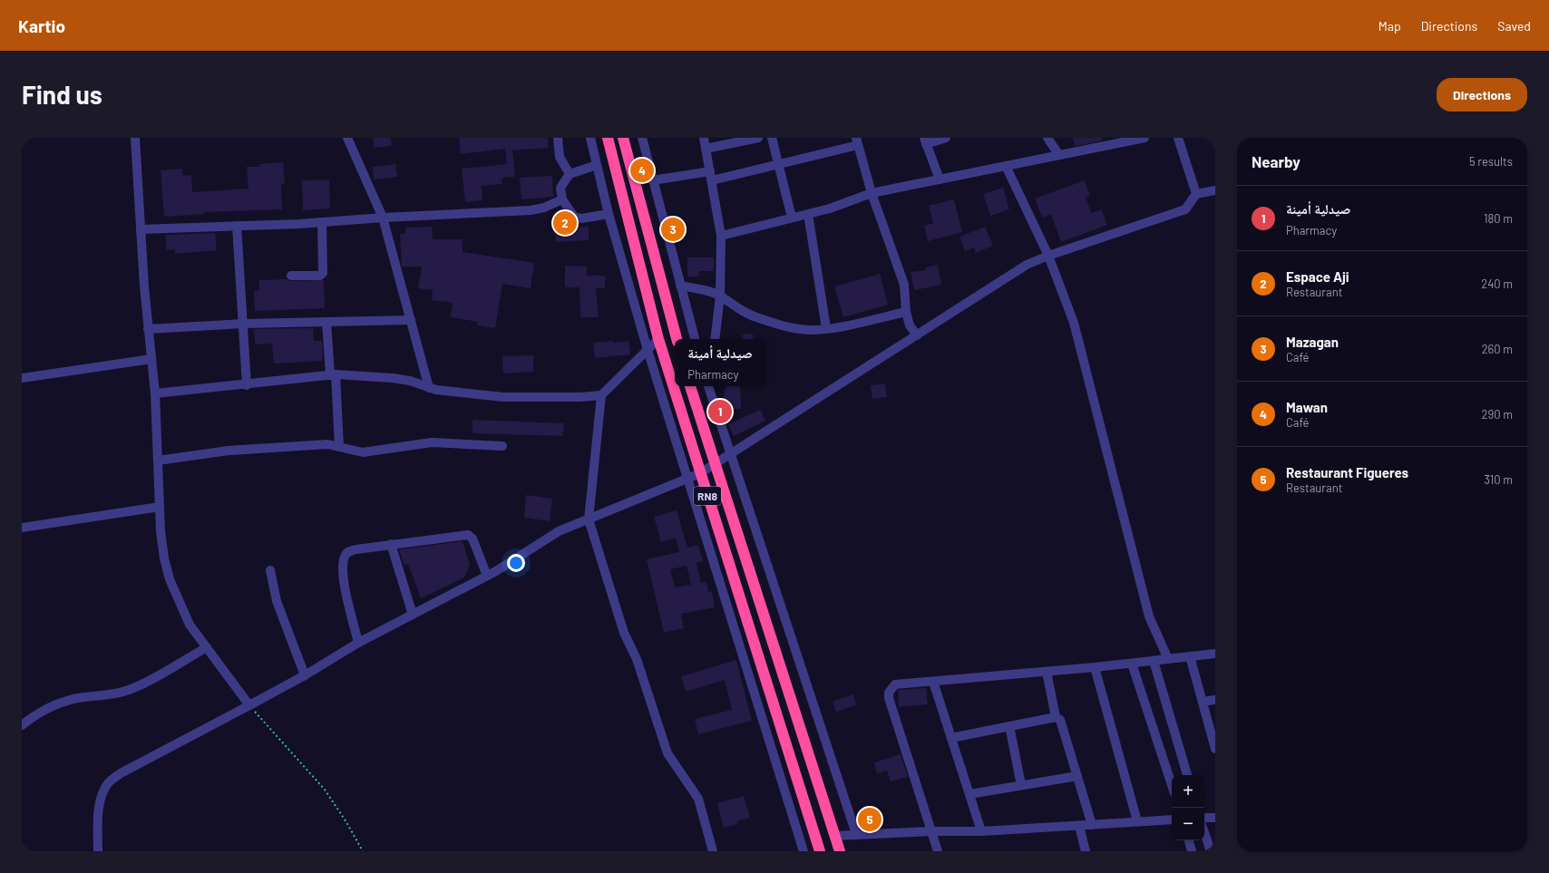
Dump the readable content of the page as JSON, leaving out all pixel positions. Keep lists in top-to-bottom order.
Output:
{
  "streets": {
    "highway": ["RN8"]
  },
  "page": {
    "header": "Kartio",
    "nav": ["Map", "Directions", "Saved"],
    "buttons": "Directions",
    "title": "Find us",
    "heading": ["Nearby", "5 results"],
    "pins": [
      "4",
      "2",
      "3",
      "1",
      "5"
    ],
    "list": [
      {
        "mark": "1",
        "name": "صيدلية أمينة",
        "note": "Pharmacy",
        "value": "180 m"
      },
      {
        "mark": "2",
        "name": "Espace Aji",
        "note": "Restaurant",
        "value": "240 m"
      },
      {
        "mark": "3",
        "name": "Mazagan",
        "note": "Café",
        "value": "260 m"
      },
      {
        "mark": "4",
        "name": "Mawan",
        "note": "Café",
        "value": "290 m"
      },
      {
        "mark": "5",
        "name": "Restaurant Figueres",
        "note": "Restaurant",
        "value": "310 m"
      }
    ],
    "popup": ["صيدلية أمينة", "Pharmacy"],
    "map_buttons": ["+", "−"]
  }
}
